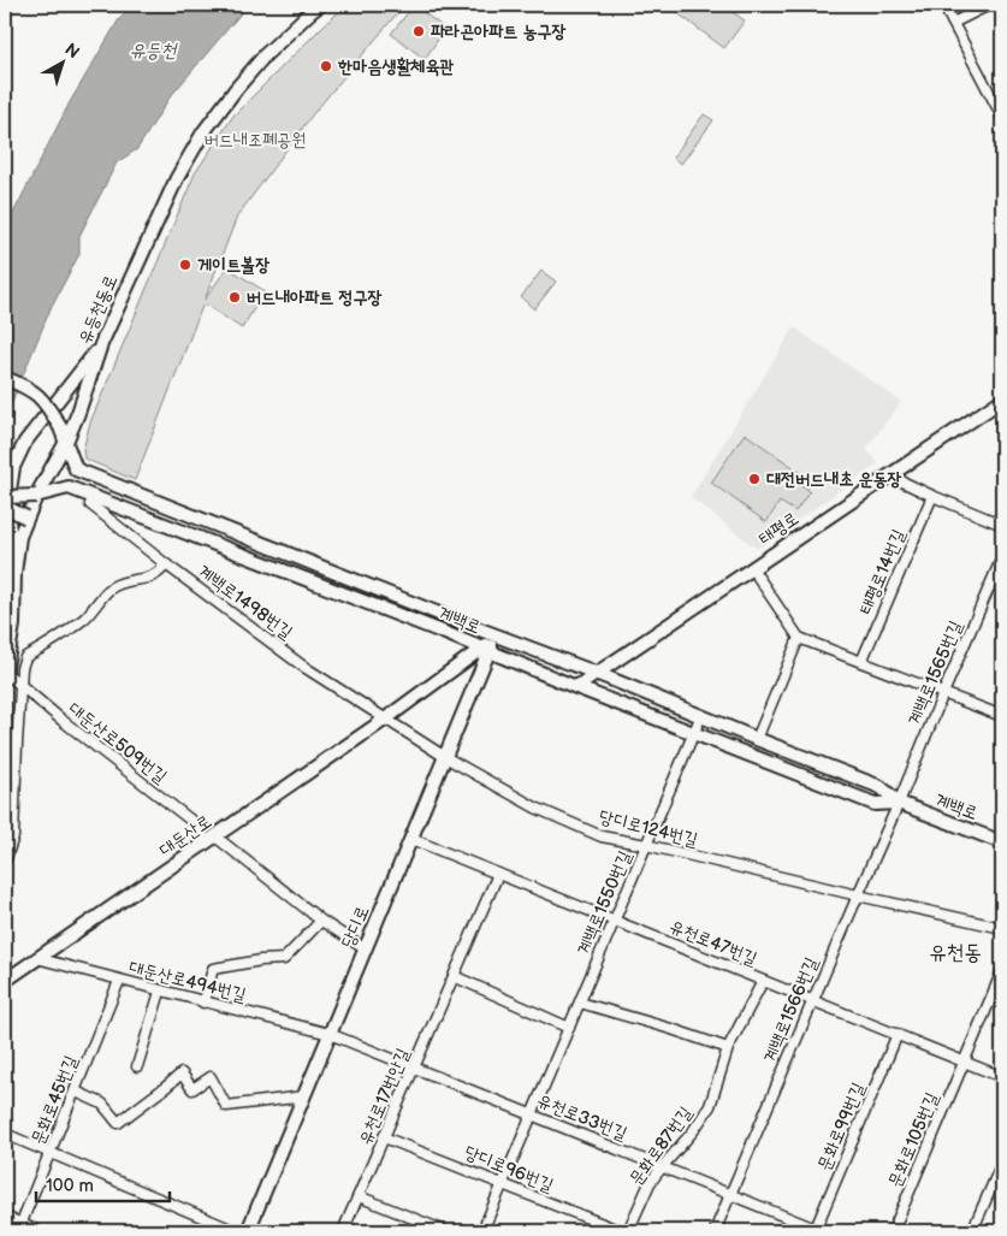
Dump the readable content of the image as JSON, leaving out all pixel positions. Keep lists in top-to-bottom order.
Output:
{
  "streets": {
    "main road": [
      "유등천동로",
      "태평로",
      "계백로",
      "대둔산로",
      "당디로"
    ],
    "street": [
      "태평로14번길",
      "계백로1498번길",
      "계백로1565번길",
      "대둔산로509번길",
      "당디로124번길",
      "계백로1550번길",
      "유천로47번길",
      "대둔산로494번길",
      "계백로1566번길",
      "유천로17번안길",
      "문화로45번길",
      "유천로33번길",
      "문화로99번길",
      "문화로105번길",
      "문화로87번길",
      "당디로96번길"
    ]
  },
  "crossings": [
    ["유등천동로", "계백로"],
    ["유등천동로", "대둔산로509번길"],
    ["태평로", "계백로"],
    ["계백로1498번길", "대둔산로"],
    ["계백로", "계백로1565번길"],
    ["계백로", "대둔산로"],
    ["계백로", "계백로1550번길"],
    ["계백로", "당디로"],
    ["계백로", "계백로1566번길"],
    ["계백로1565번길", "계백로1566번길"],
    ["대둔산로509번길", "대둔산로"],
    ["대둔산로509번길", "당디로"],
    ["당디로124번길", "계백로1550번길"],
    ["당디로124번길", "당디로"],
    ["당디로124번길", "계백로1566번길"],
    ["대둔산로", "당디로"],
    ["대둔산로", "대둔산로494번길"],
    ["계백로1550번길", "유천로47번길"],
    ["계백로1550번길", "유천로33번길"],
    ["계백로1550번길", "당디로96번길"],
    ["당디로", "유천로47번길"],
    ["당디로", "대둔산로494번길"],
    ["당디로", "유천로33번길"],
    ["유천로47번길", "계백로1566번길"],
    ["유천로47번길", "유천로17번안길"],
    ["유천로47번길", "문화로99번길"],
    ["유천로47번길", "문화로105번길"],
    ["유천로47번길", "문화로87번길"],
    ["대둔산로494번길", "문화로45번길"],
    ["대둔산로494번길", "유천로33번길"],
    ["계백로1566번길", "유천로33번길"],
    ["유천로17번안길", "유천로33번길"],
    ["유천로17번안길", "당디로96번길"],
    ["유천로33번길", "문화로99번길"],
    ["유천로33번길", "문화로87번길"]
  ],
  "districts": ["유천동"],
  "water": ["유등천"],
  "parks": ["버드내조폐공원"],
  "places": [
    "파라곤아파트 농구장",
    "한마음생활체육관",
    "게이트볼장",
    "버드내아파트 정구장",
    "대전버드내초 운동장"
  ],
  "scale_bar": "100 m",
  "north": "top right"
}
